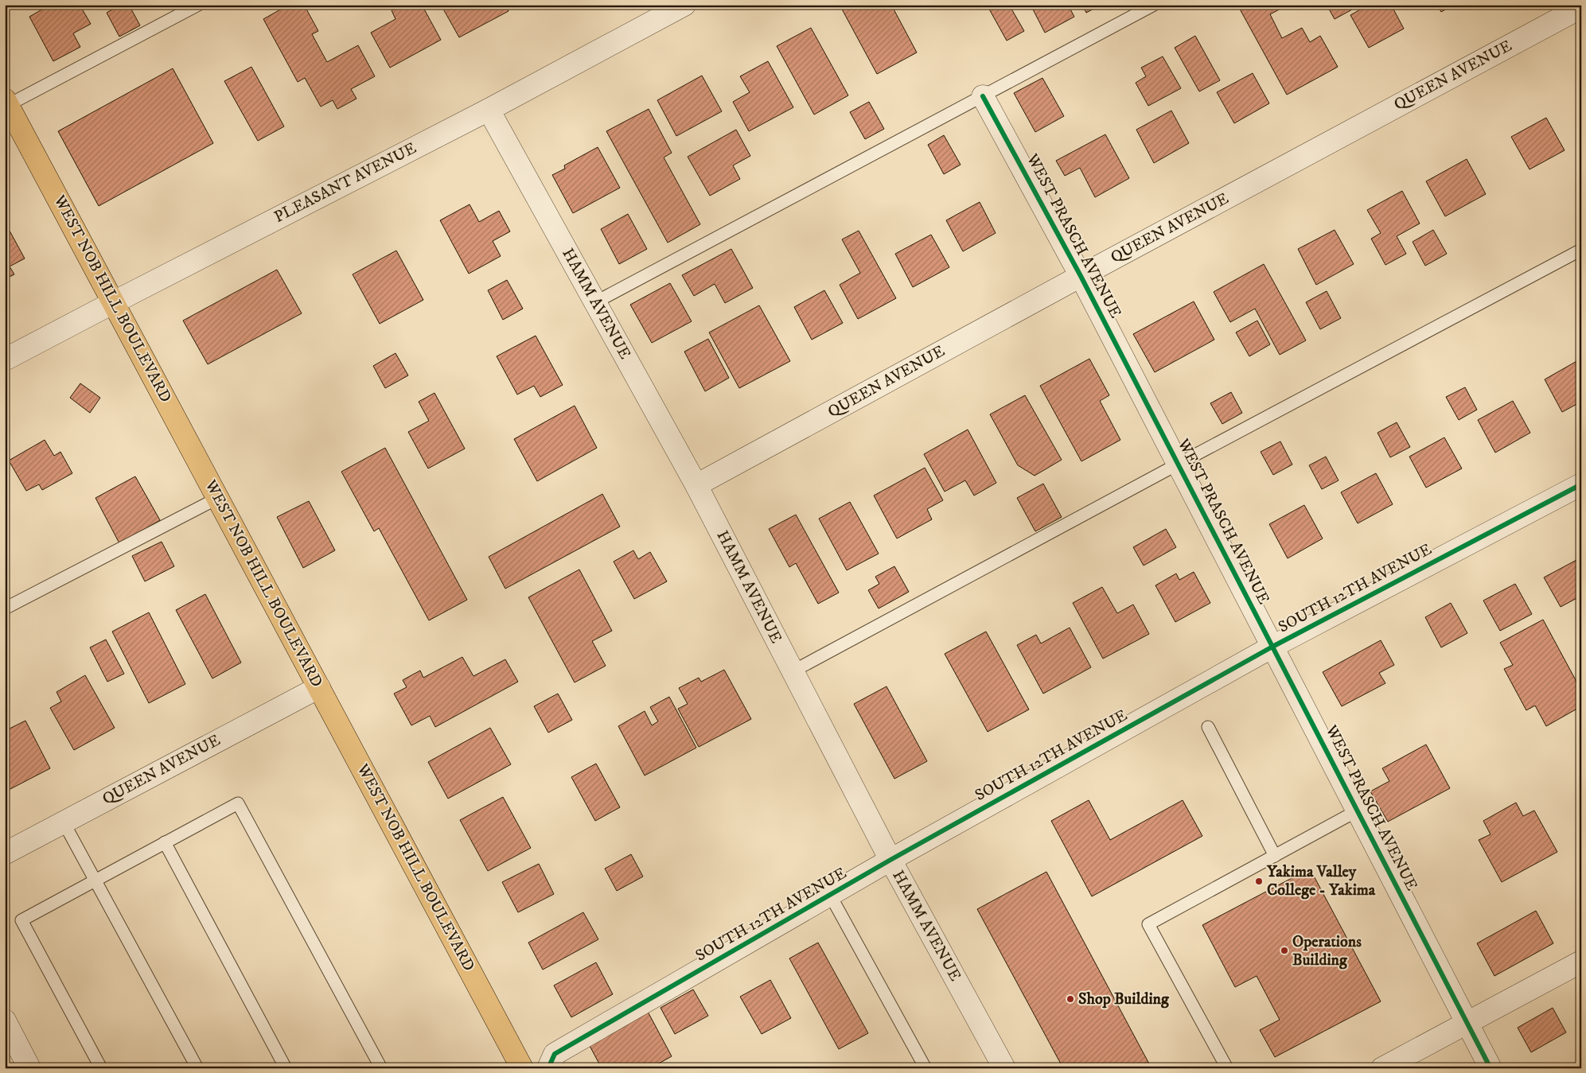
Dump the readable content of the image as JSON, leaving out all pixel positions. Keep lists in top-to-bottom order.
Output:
{
  "streets": {
    "main road": ["WEST NOB HILL BOULEVARD"],
    "street": [
      "QUEEN AVENUE",
      "PLEASANT AVENUE",
      "WEST PRASCH AVENUE",
      "HAMM AVENUE",
      "SOUTH 12TH AVENUE"
    ]
  },
  "crossings": [
    ["QUEEN AVENUE", "WEST PRASCH AVENUE"],
    ["QUEEN AVENUE", "WEST NOB HILL BOULEVARD"],
    ["QUEEN AVENUE", "HAMM AVENUE"],
    ["PLEASANT AVENUE", "WEST NOB HILL BOULEVARD"],
    ["PLEASANT AVENUE", "HAMM AVENUE"],
    ["WEST PRASCH AVENUE", "SOUTH 12TH AVENUE"],
    ["HAMM AVENUE", "SOUTH 12TH AVENUE"]
  ],
  "places": ["Yakima Valley College - Yakima", "Operations Building", "Shop Building"]
}
